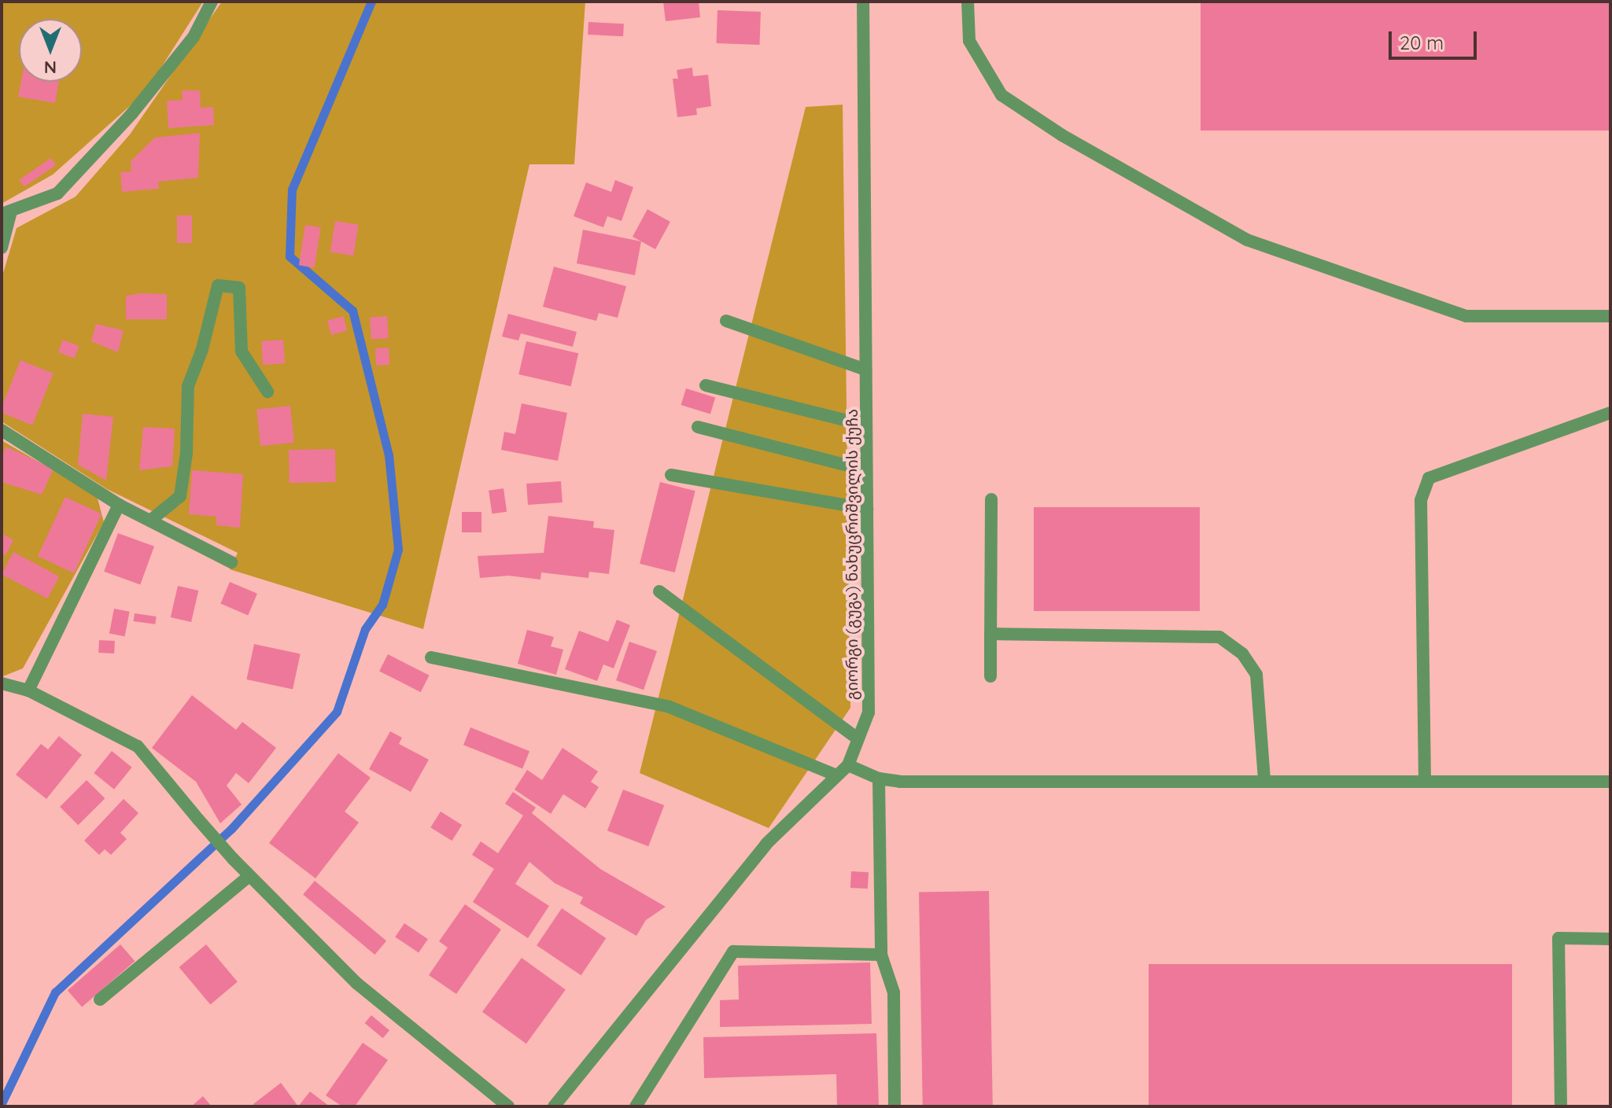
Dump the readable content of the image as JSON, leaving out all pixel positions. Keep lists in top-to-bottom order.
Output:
{
  "streets": {
    "street": ["გიორგი (გუგა) ნახუცრიშვილის ქუჩა"]
  },
  "scale_bar": "20 m",
  "north": "bottom"
}
